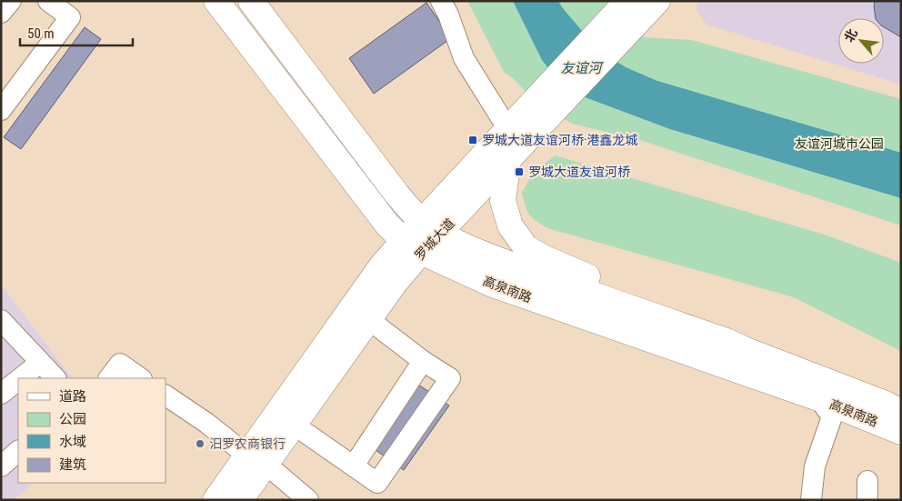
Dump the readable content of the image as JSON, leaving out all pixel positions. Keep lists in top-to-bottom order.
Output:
{
  "streets": {
    "main road": ["罗城大道", "高泉南路"]
  },
  "crossings": [
    ["罗城大道", "高泉南路"]
  ],
  "water": ["友谊河"],
  "parks": ["友谊河城市公园"],
  "places": {
    "transit": ["罗城大道友谊河桥·港鑫龙城", "罗城大道友谊河桥"],
    "other": ["汨罗农商银行"]
  },
  "legend": [
    "道路",
    "公园",
    "水域",
    "建筑"
  ],
  "scale_bar": "50 m",
  "north": "top left"
}
